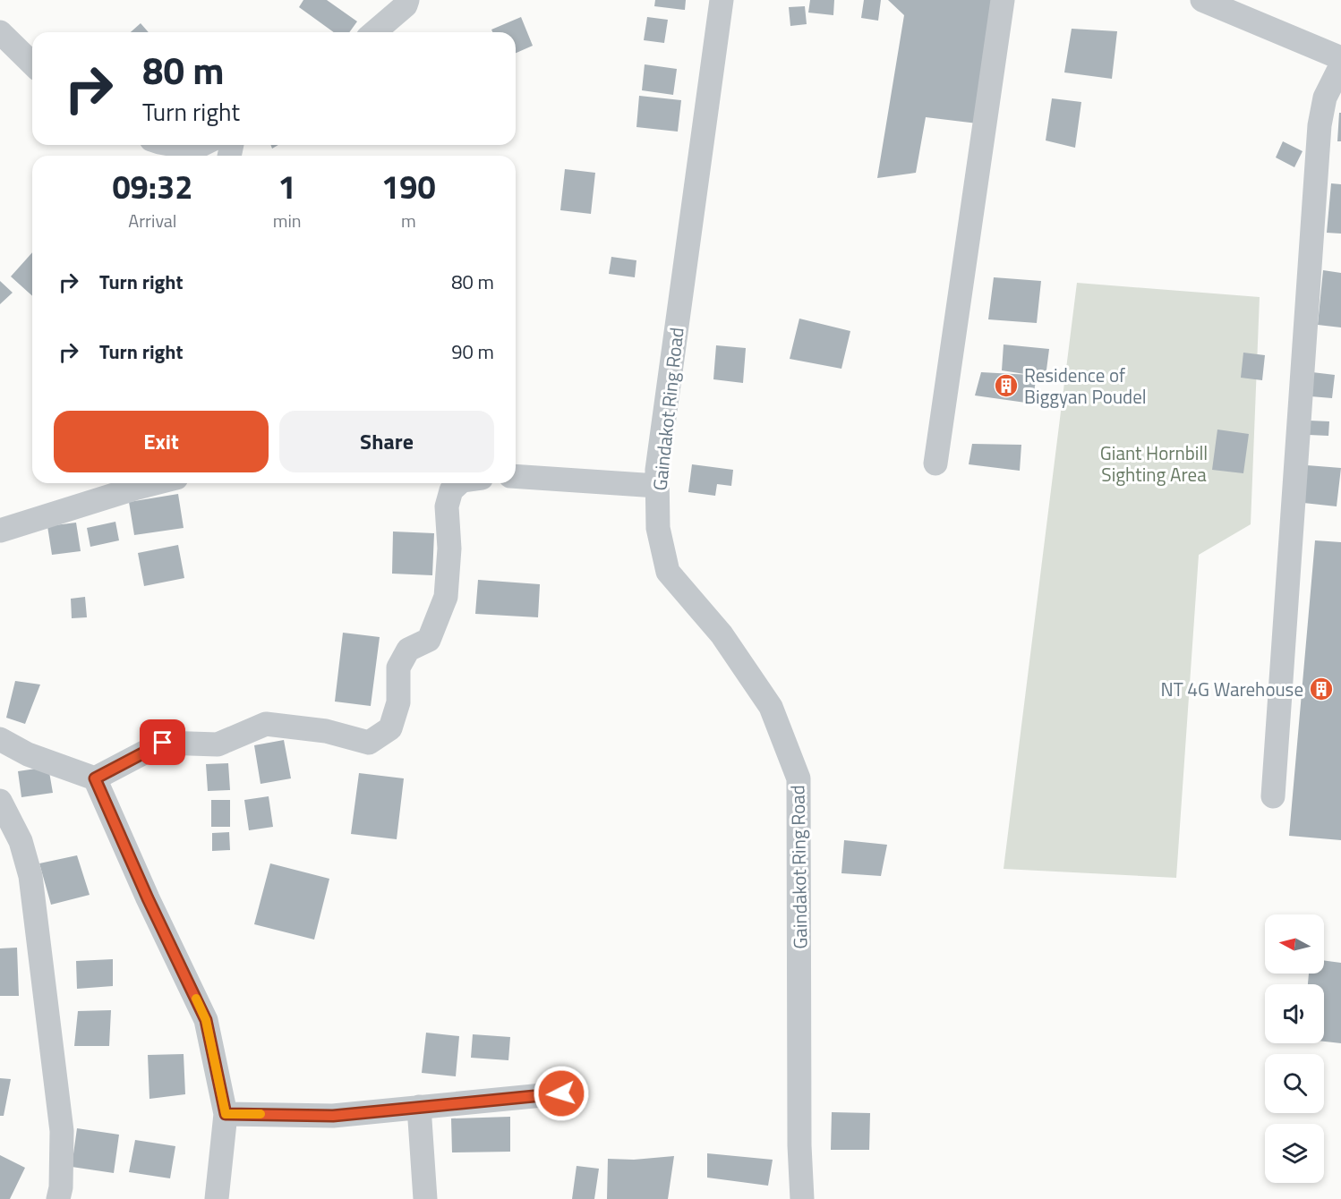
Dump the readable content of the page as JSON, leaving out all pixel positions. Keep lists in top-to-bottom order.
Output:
{
  "streets": {
    "street": ["Gaindakot Ring Road"]
  },
  "parks": ["Giant Hornbill Sighting Area"],
  "places": {
    "building": ["Residence of Biggyan Poudel", "NT 4G Warehouse"]
  },
  "north": "left",
  "page": {
    "turn": ["80 m", "Turn right"],
    "eta": [
      "09:32",
      "Arrival",
      "1",
      "min",
      "190",
      "m"
    ],
    "list": [
      {
        "name": "Turn right",
        "value": "80 m"
      },
      {
        "name": "Turn right",
        "value": "90 m"
      }
    ],
    "buttons": ["Exit", "Share"]
  }
}
